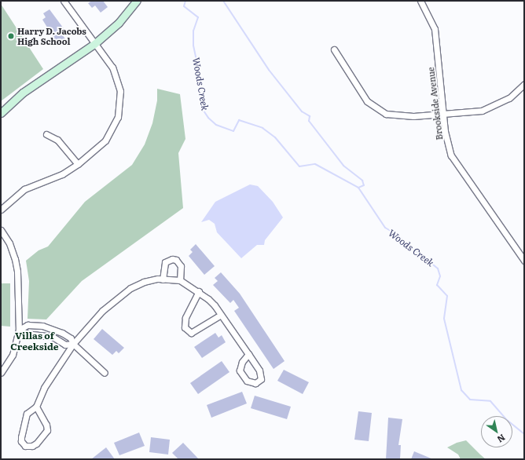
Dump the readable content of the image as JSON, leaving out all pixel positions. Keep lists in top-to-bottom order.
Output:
{
  "streets": {
    "street": ["Brookside Avenue"]
  },
  "districts": ["Villas of Creekside"],
  "water": ["Woods Creek"],
  "places": ["Harry D. Jacobs High School"],
  "north": "bottom right"
}
